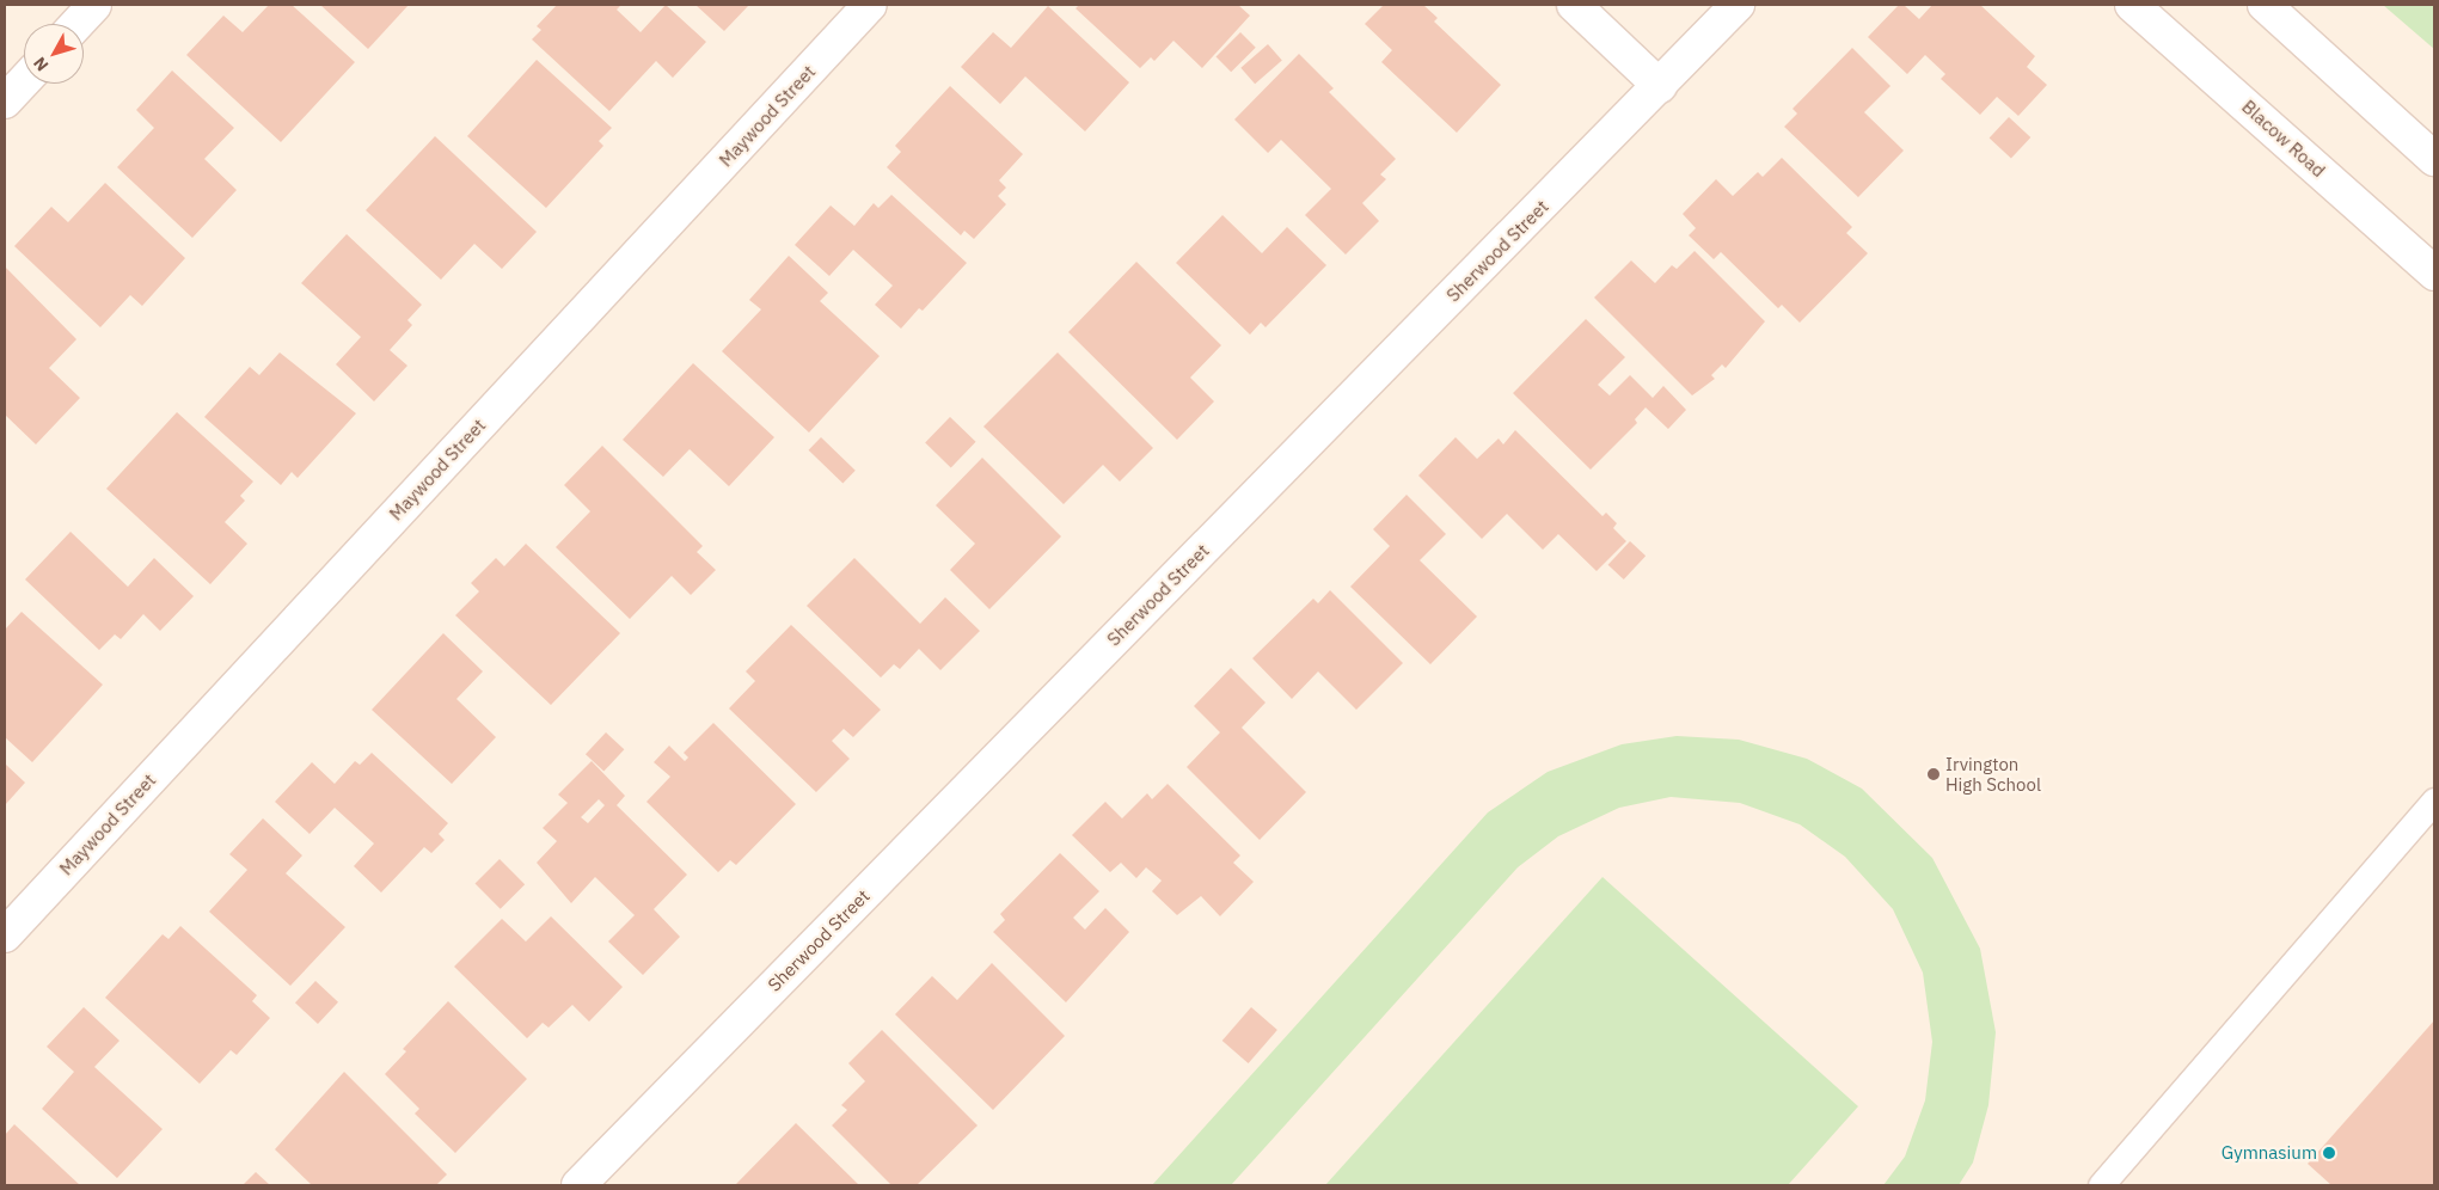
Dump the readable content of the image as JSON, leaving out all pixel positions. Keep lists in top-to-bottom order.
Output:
{
  "streets": {
    "street": ["Maywood Street", "Blacow Road", "Sherwood Street"]
  },
  "places": ["Irvington High School", "Gymnasium"],
  "north": "bottom left"
}
